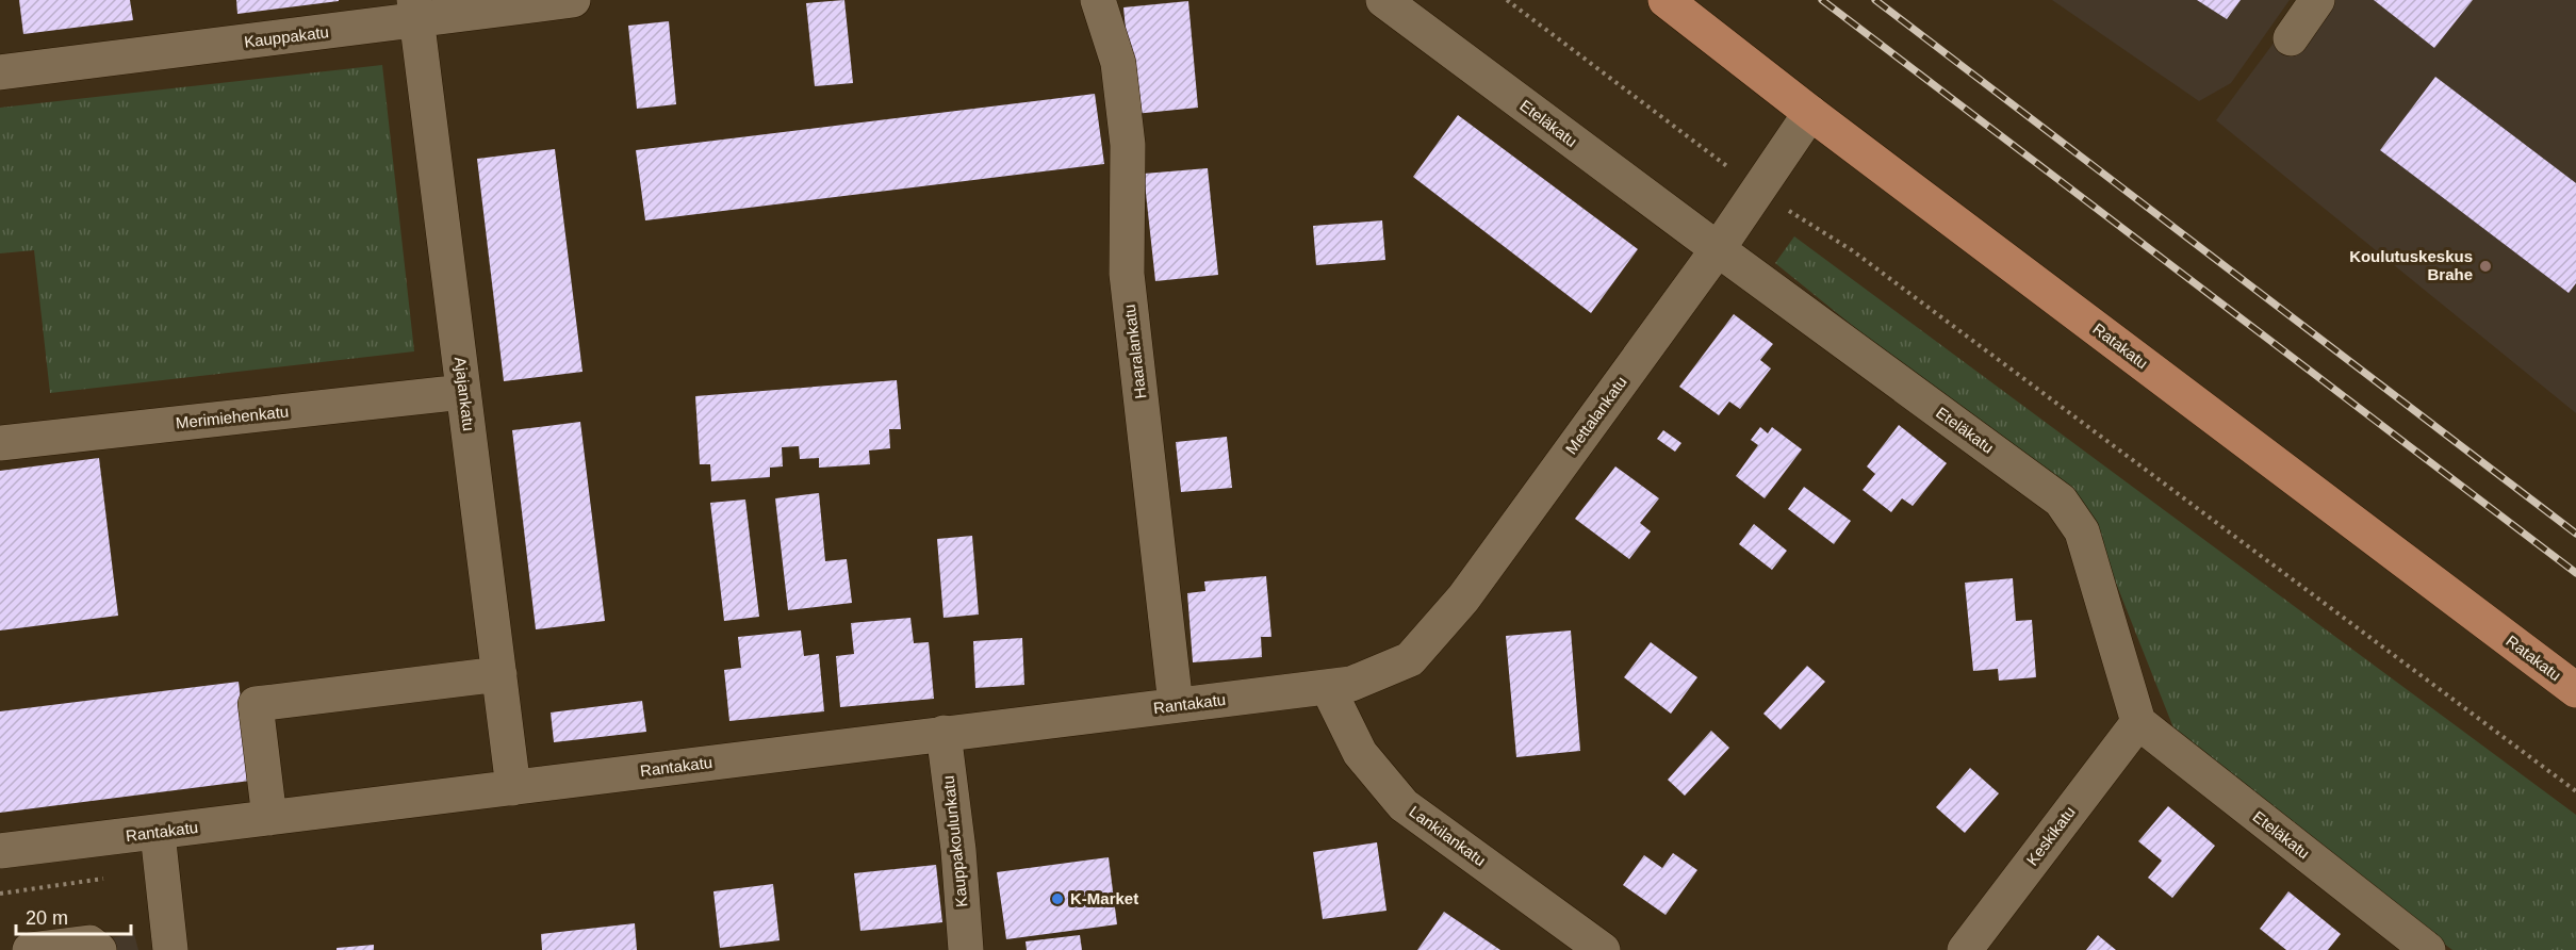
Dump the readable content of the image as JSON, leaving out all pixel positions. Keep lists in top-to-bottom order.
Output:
{
  "streets": {
    "main road": ["Ratakatu"],
    "street": [
      "Kauppakatu",
      "Eteläkatu",
      "Haaralankatu",
      "Ajajankatu",
      "Mettalankatu",
      "Merimiehenkatu",
      "Rantakatu",
      "Lankilankatu",
      "Keskikatu",
      "Kauppakoulunkatu"
    ]
  },
  "crossings": [
    ["Kauppakatu", "Ajajankatu"],
    ["Eteläkatu", "Mettalankatu"],
    ["Eteläkatu", "Keskikatu"],
    ["Ratakatu", "Mettalankatu"],
    ["Haaralankatu", "Rantakatu"],
    ["Ajajankatu", "Merimiehenkatu"],
    ["Ajajankatu", "Rantakatu"],
    ["Mettalankatu", "Rantakatu"],
    ["Mettalankatu", "Lankilankatu"],
    ["Rantakatu", "Lankilankatu"],
    ["Rantakatu", "Kauppakoulunkatu"]
  ],
  "places": ["Koulutuskeskus Brahe", "K-Market"],
  "scale_bar": "20 m"
}
